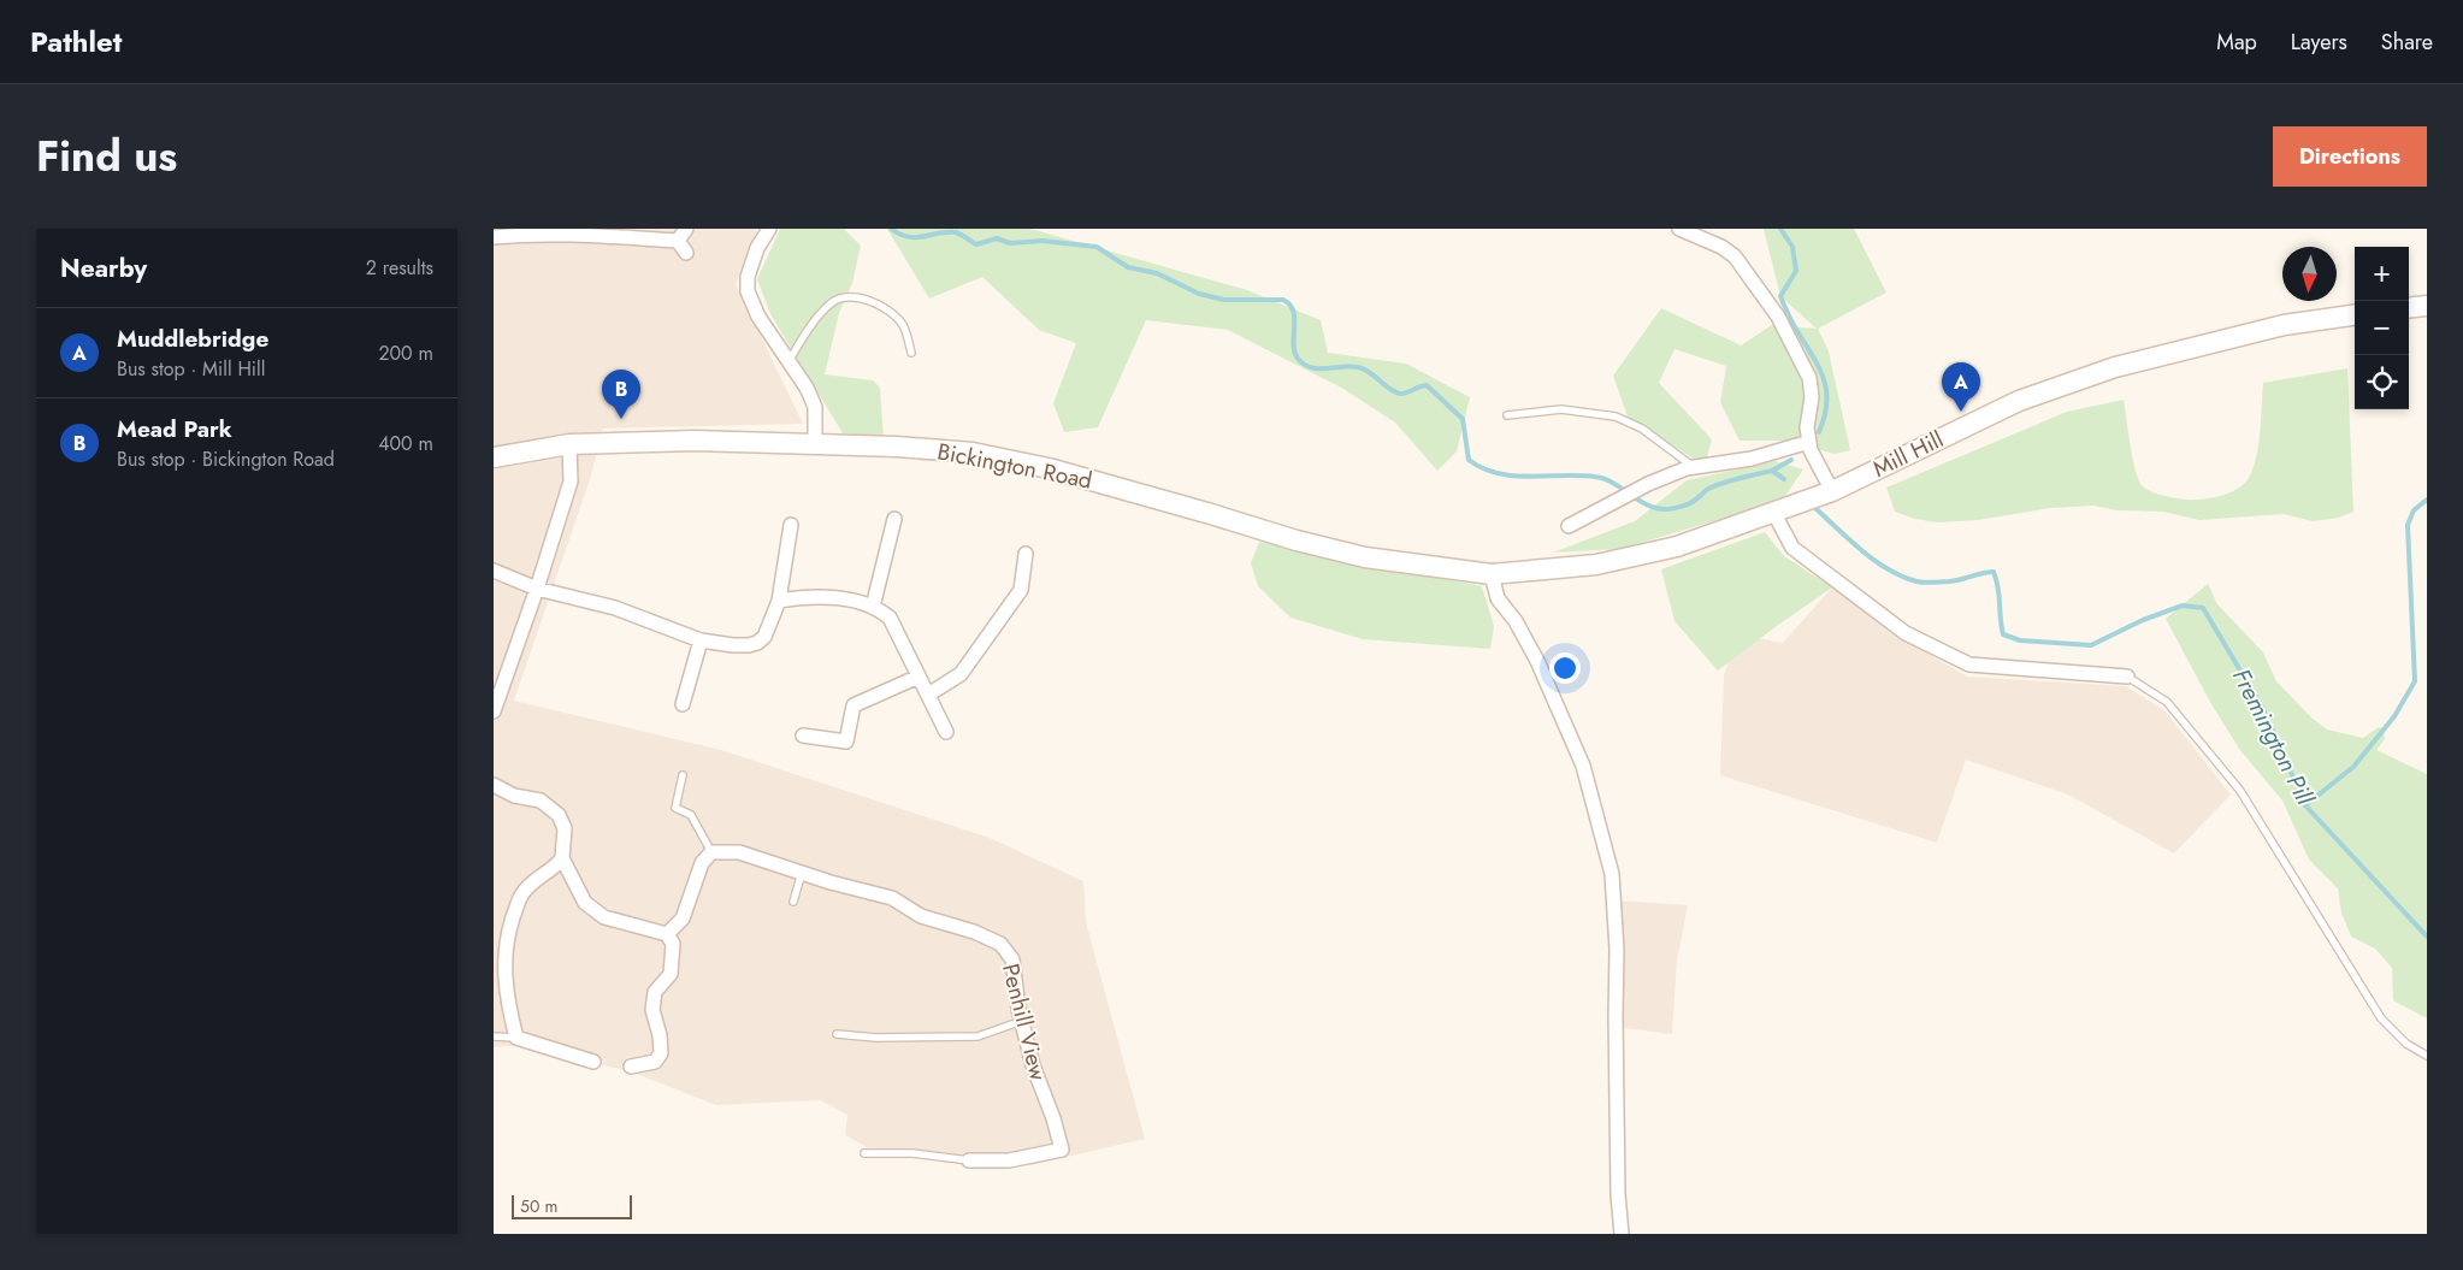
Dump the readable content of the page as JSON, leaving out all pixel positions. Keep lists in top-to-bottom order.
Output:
{
  "streets": {
    "main road": ["Mill Hill", "Bickington Road"],
    "street": ["Penhill View"]
  },
  "crossings": [
    ["Mill Hill", "Bickington Road"]
  ],
  "water": ["Fremington Pill"],
  "scale_bar": "50 m",
  "north": "bottom",
  "page": {
    "header": "Pathlet",
    "nav": ["Map", "Layers", "Share"],
    "title": "Find us",
    "buttons": "Directions",
    "heading": ["Nearby", "2 results"],
    "map_buttons": ["+", "−"],
    "list": [
      {
        "mark": "A",
        "name": "Muddlebridge",
        "note": "Bus stop · Mill Hill",
        "value": "200 m"
      },
      {
        "mark": "B",
        "name": "Mead Park",
        "note": "Bus stop · Bickington Road",
        "value": "400 m"
      }
    ],
    "pins": ["A", "B"],
    "scale": "50 m"
  }
}
